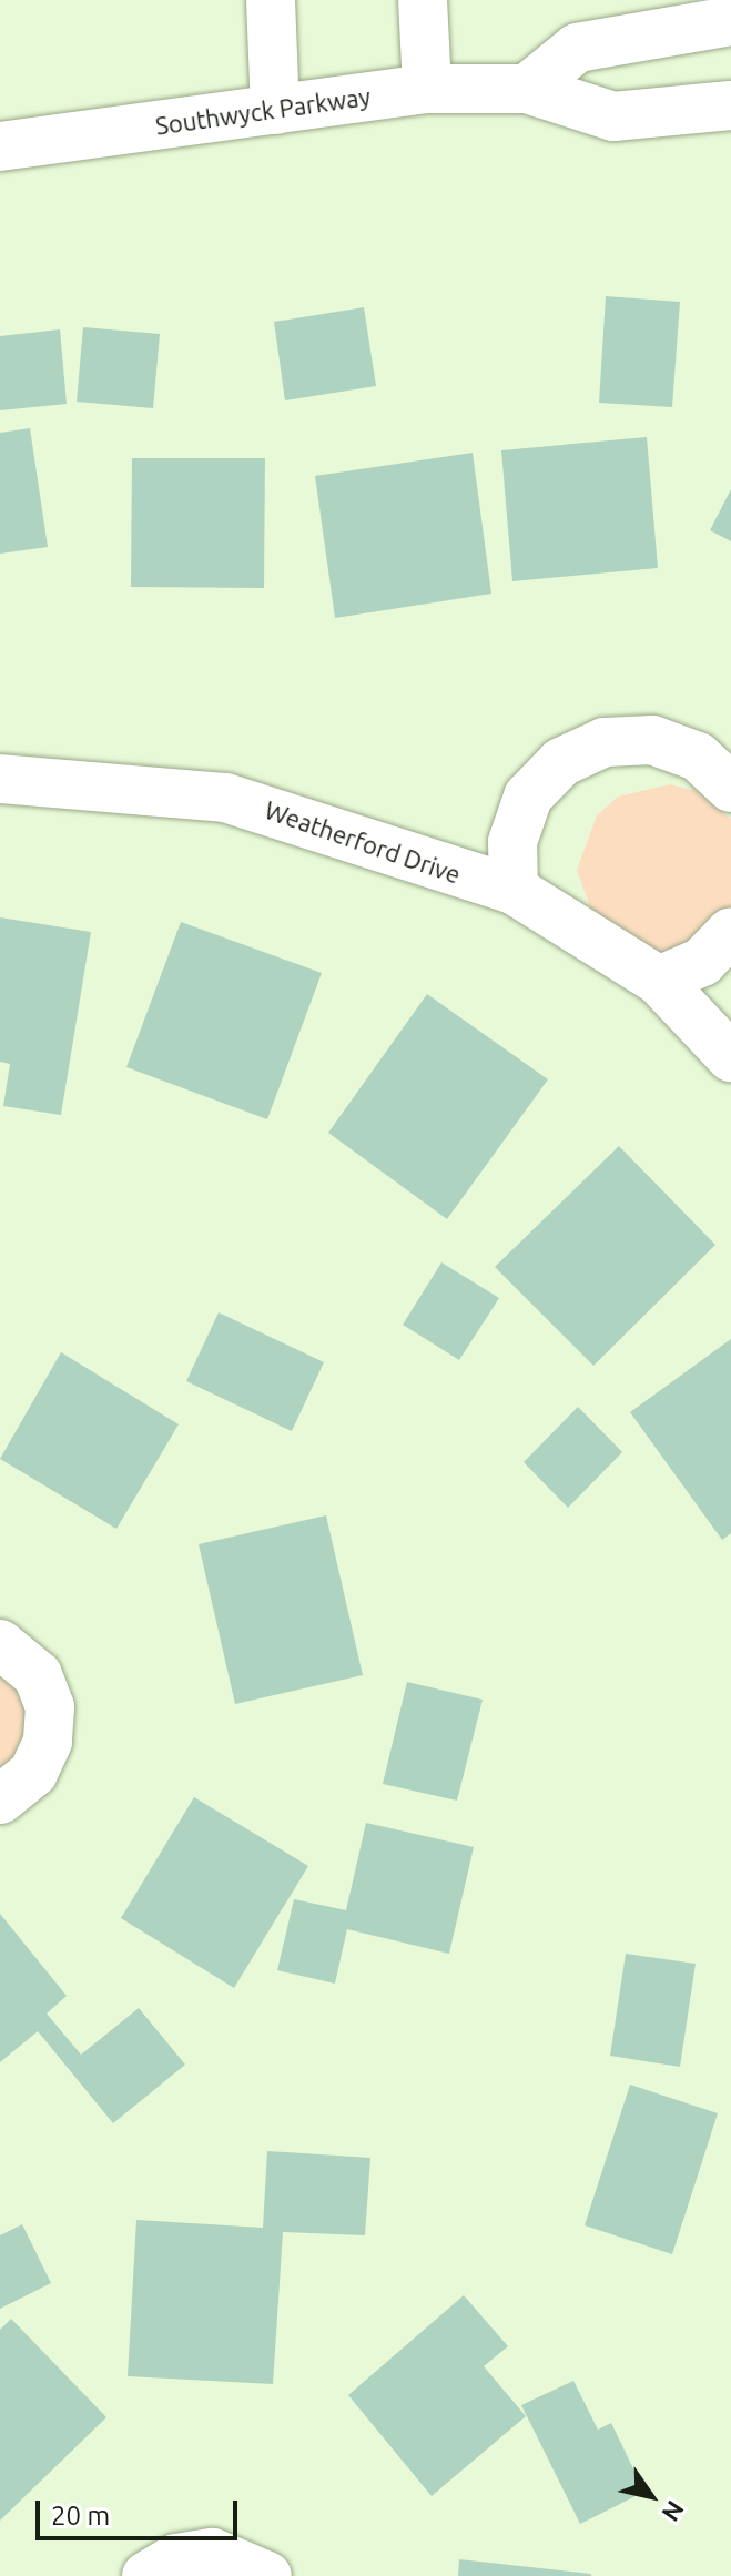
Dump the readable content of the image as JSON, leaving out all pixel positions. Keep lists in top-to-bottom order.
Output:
{
  "streets": {
    "street": ["Southwyck Parkway", "Weatherford Drive"]
  },
  "scale_bar": "20 m",
  "north": "bottom right"
}
